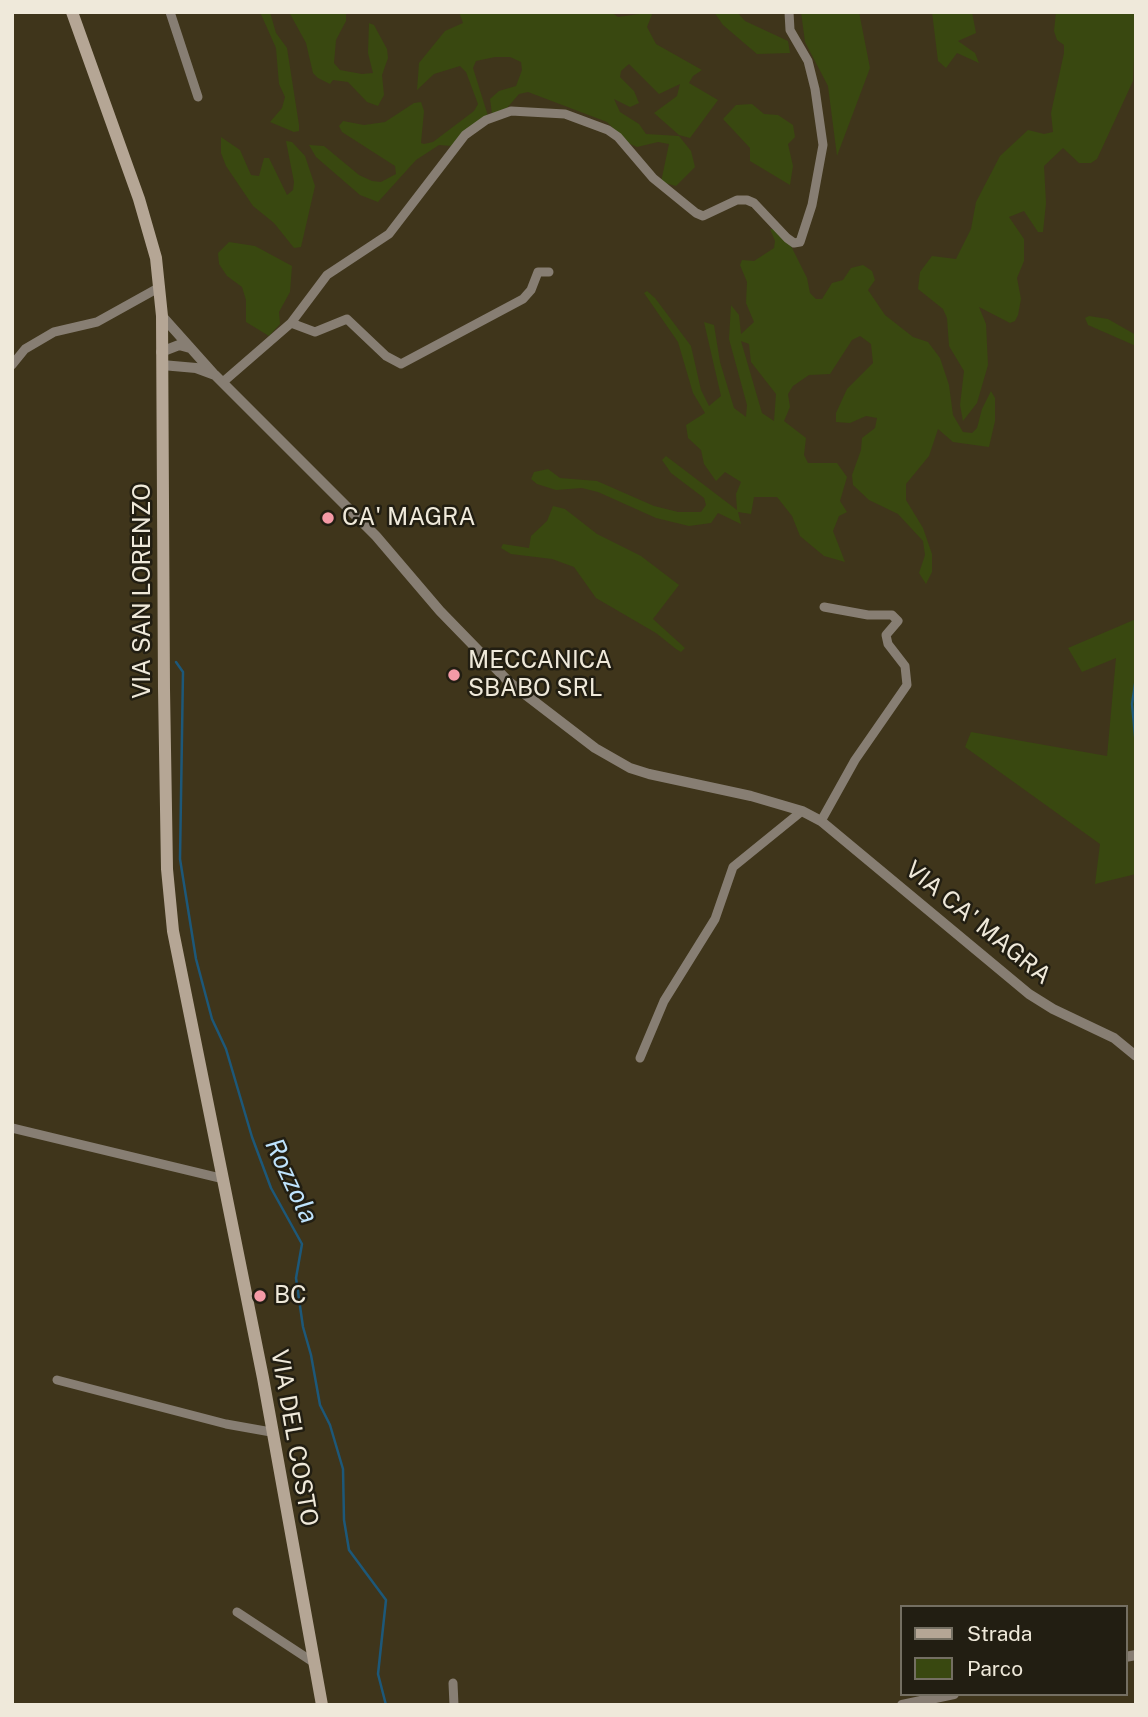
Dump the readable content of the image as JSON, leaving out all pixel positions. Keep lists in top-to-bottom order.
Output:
{
  "streets": {
    "main road": ["VIA SAN LORENZO", "VIA DEL COSTO"],
    "street": ["VIA CA' MAGRA"]
  },
  "crossings": [
    ["VIA SAN LORENZO", "VIA CA' MAGRA"],
    ["VIA SAN LORENZO", "VIA DEL COSTO"]
  ],
  "water": ["Rozzola"],
  "places": ["CA' MAGRA", "MECCANICA SBABO SRL", "BC"],
  "legend": ["Strada", "Parco"]
}
